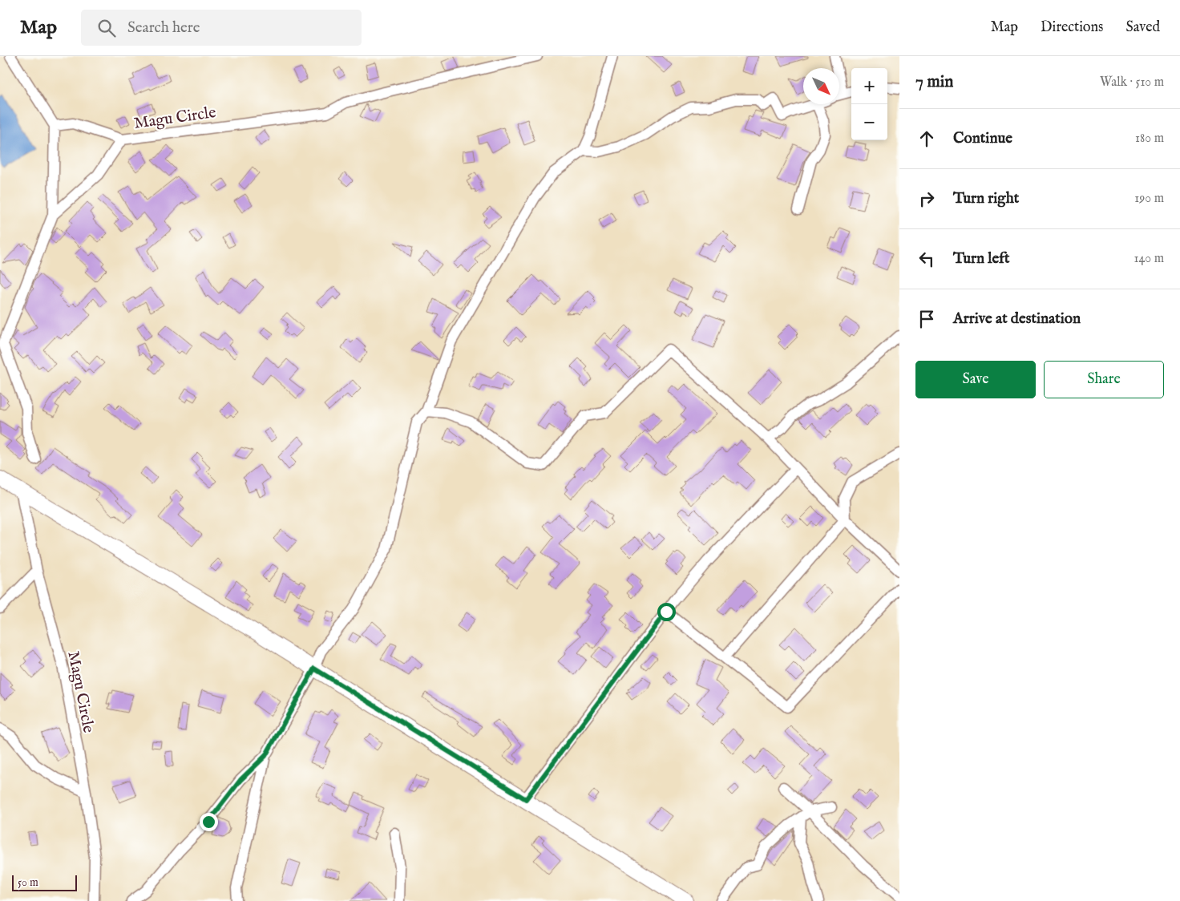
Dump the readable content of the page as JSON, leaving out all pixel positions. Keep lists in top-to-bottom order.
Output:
{
  "streets": {
    "street": ["Magu Circle"]
  },
  "scale_bar": "50 m",
  "north": "bottom right",
  "page": {
    "header": "Map",
    "search": "Search here",
    "nav": ["Map", "Directions", "Saved"],
    "heading": ["7 min", "Walk · 510 m"],
    "map_buttons": ["+", "−"],
    "list": [
      ["Continue", "180 m"],
      ["Turn right", "190 m"],
      ["Turn left", "140 m"],
      "Arrive at destination"
    ],
    "buttons": ["Save", "Share"],
    "scale": "50 m"
  }
}
